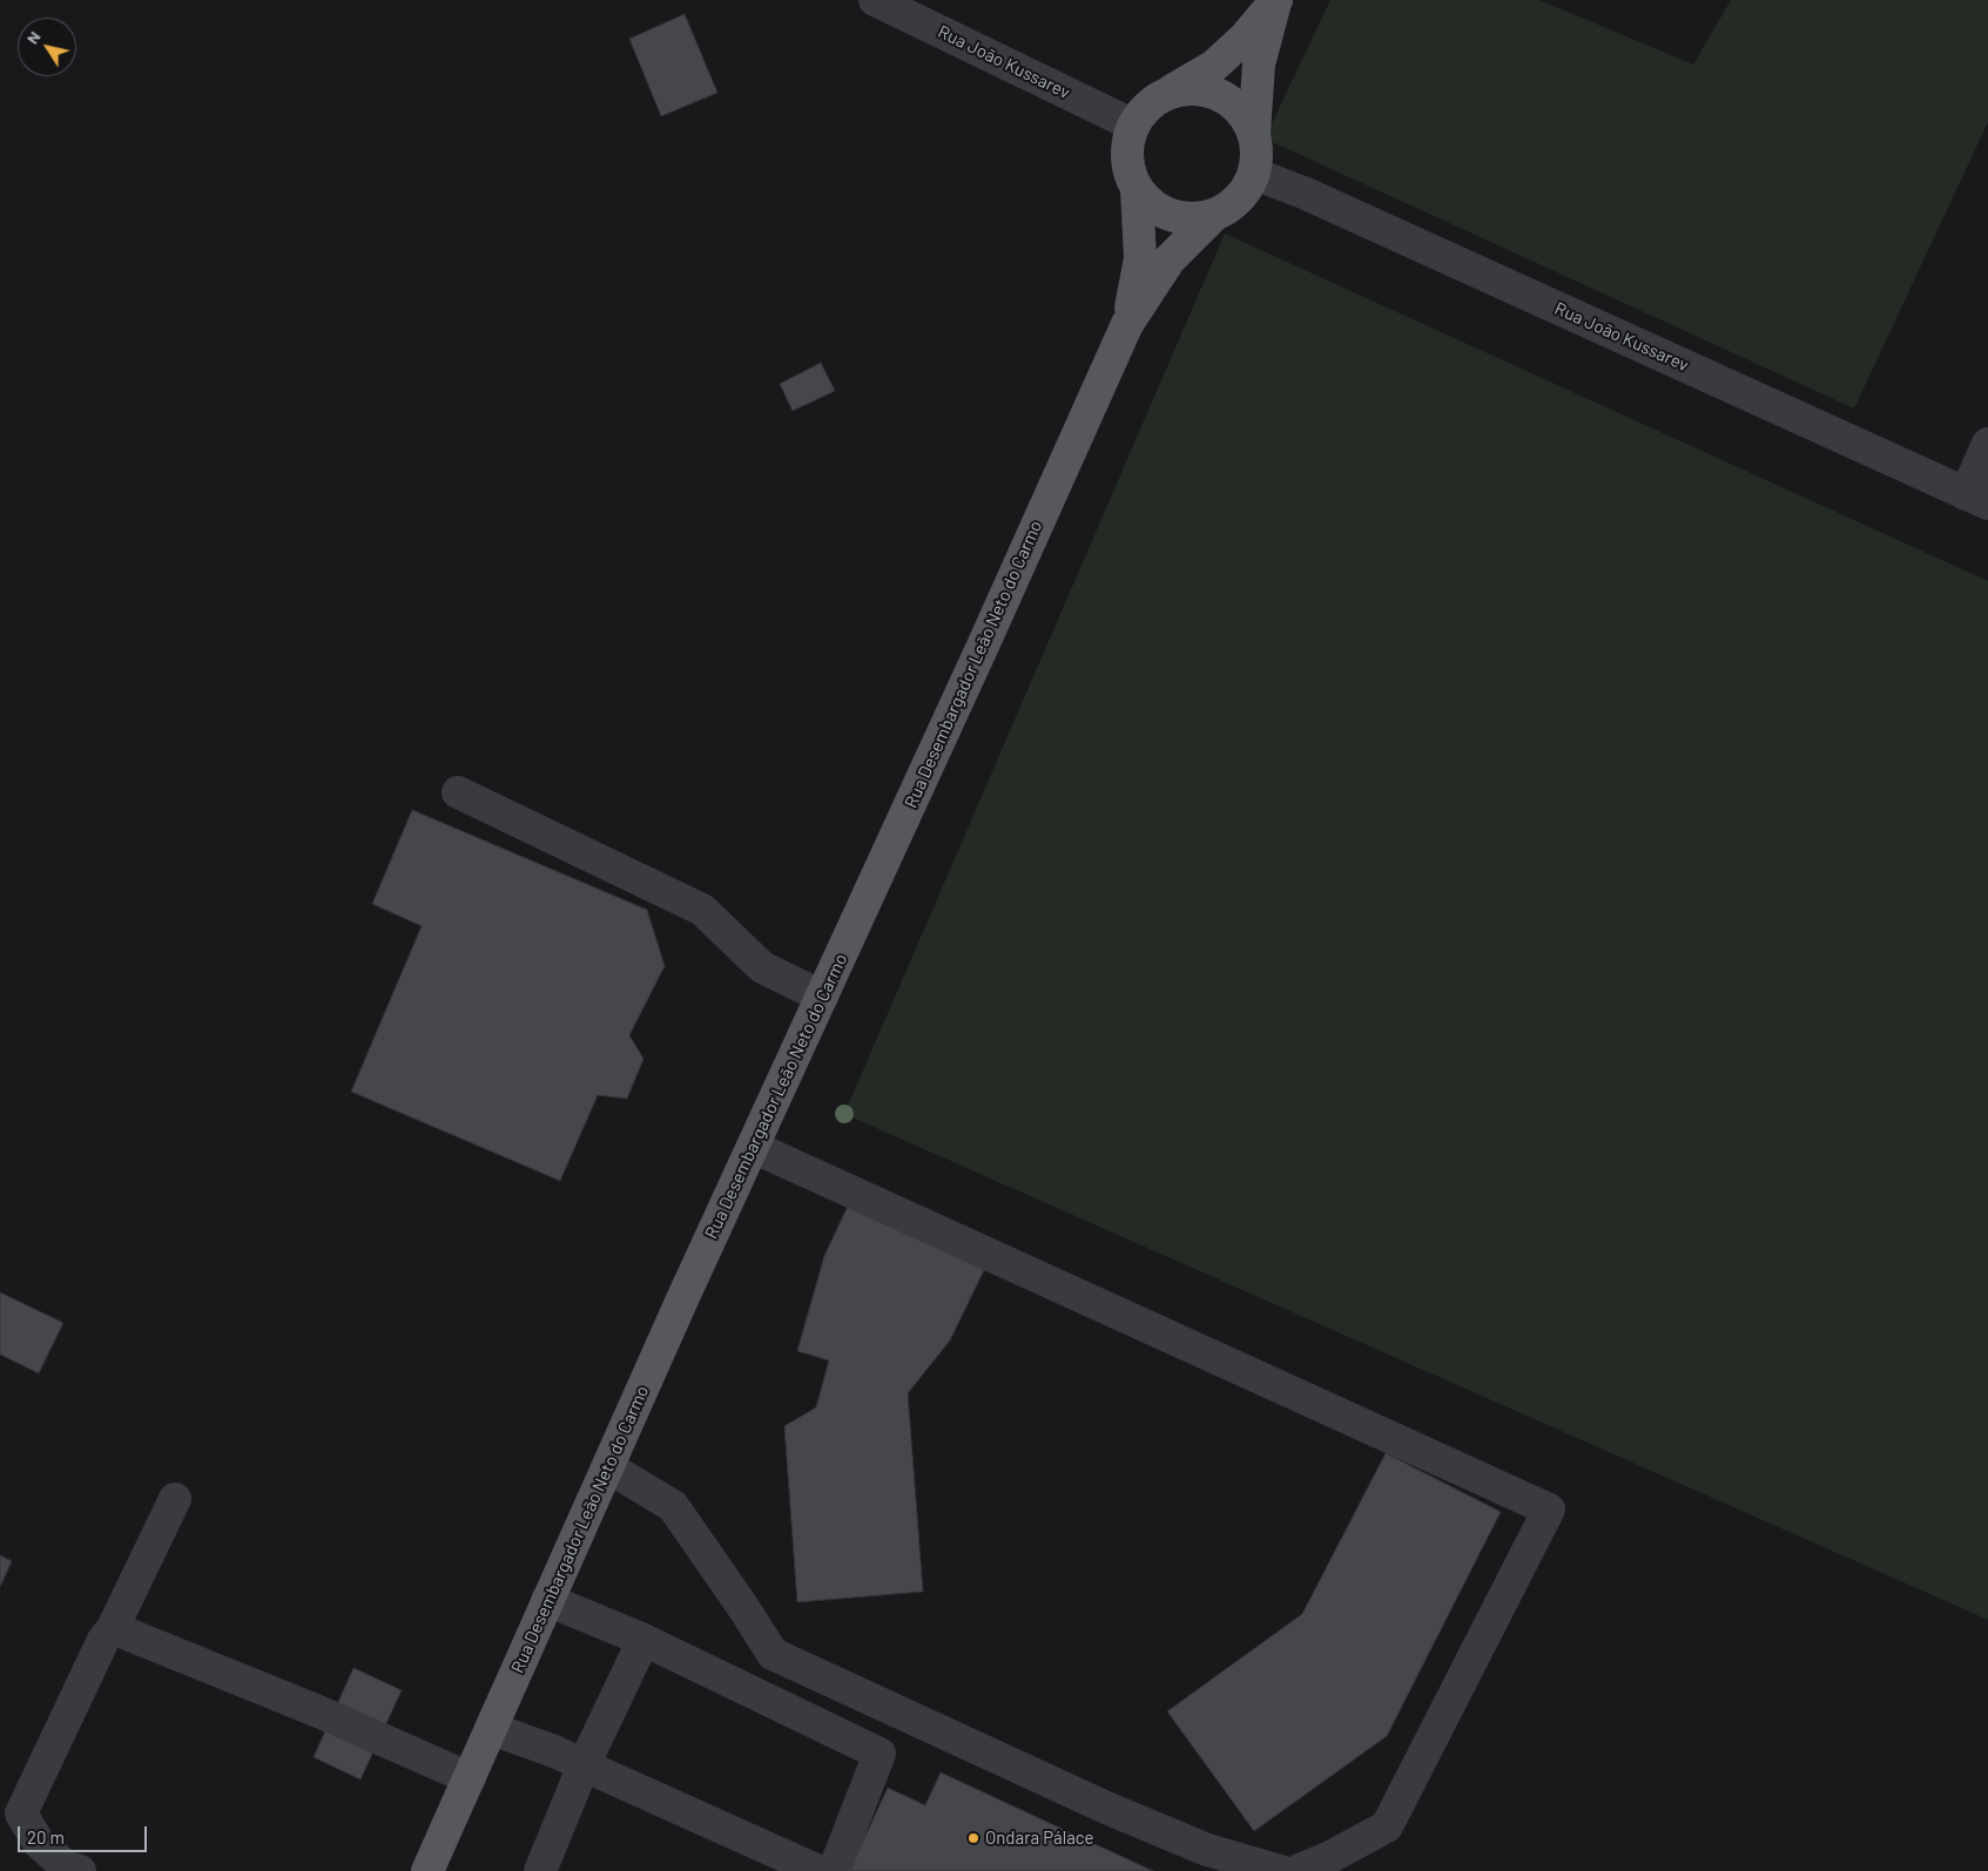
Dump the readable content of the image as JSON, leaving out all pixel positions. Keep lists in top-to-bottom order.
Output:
{
  "streets": {
    "main road": ["Rua Desembargador Leão Neto do Carmo"],
    "street": ["Rua João Kussarev"]
  },
  "crossings": [
    ["Rua João Kussarev", "Rua Desembargador Leão Neto do Carmo"]
  ],
  "places": ["Ondara Pálace"],
  "scale_bar": "20 m",
  "north": "top left"
}
